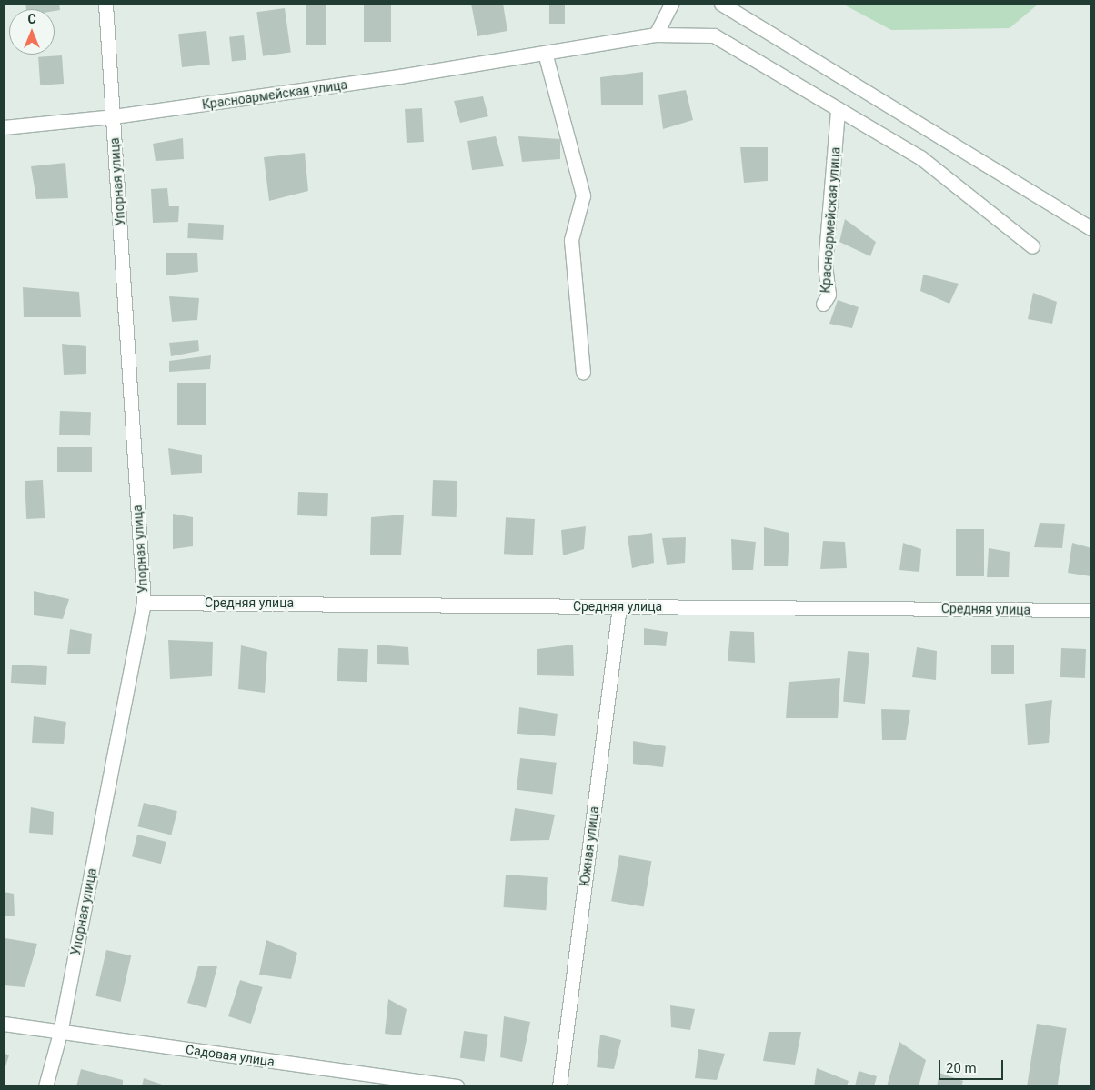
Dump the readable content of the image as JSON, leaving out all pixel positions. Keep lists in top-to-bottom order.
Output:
{
  "streets": {
    "street": [
      "Красноармейская улица",
      "Упорная улица",
      "Средняя улица",
      "Южная улица",
      "Садовая улица"
    ]
  },
  "crossings": [
    ["Красноармейская улица", "Упорная улица"],
    ["Упорная улица", "Средняя улица"],
    ["Упорная улица", "Садовая улица"],
    ["Средняя улица", "Южная улица"]
  ],
  "scale_bar": "20 m",
  "north": "top"
}
